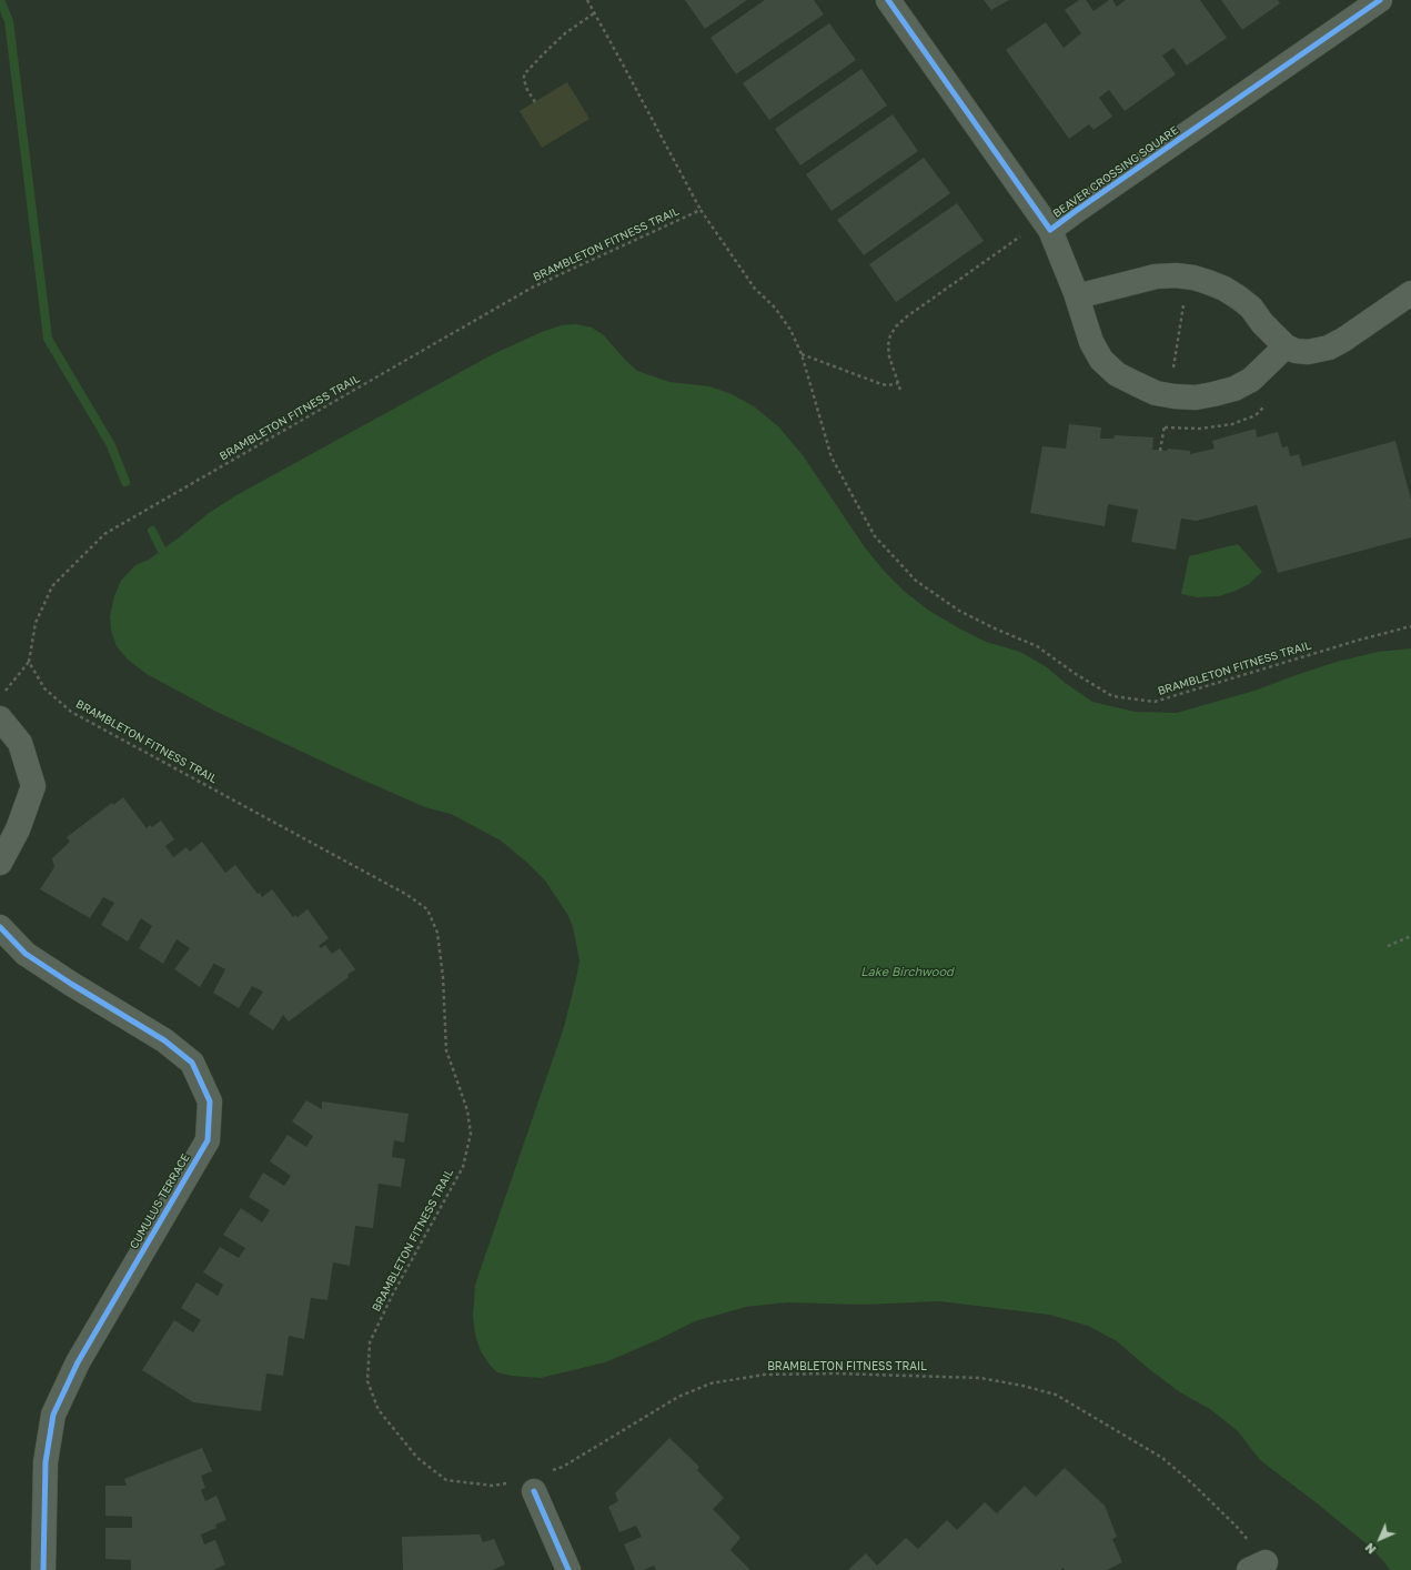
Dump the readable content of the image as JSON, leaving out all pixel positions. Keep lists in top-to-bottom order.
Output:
{
  "streets": {
    "street": ["BEAVER CROSSING SQUARE", "CUMULUS TERRACE"],
    "path": ["BRAMBLETON FITNESS TRAIL"]
  },
  "water": ["Lake Birchwood"],
  "north": "bottom left"
}
